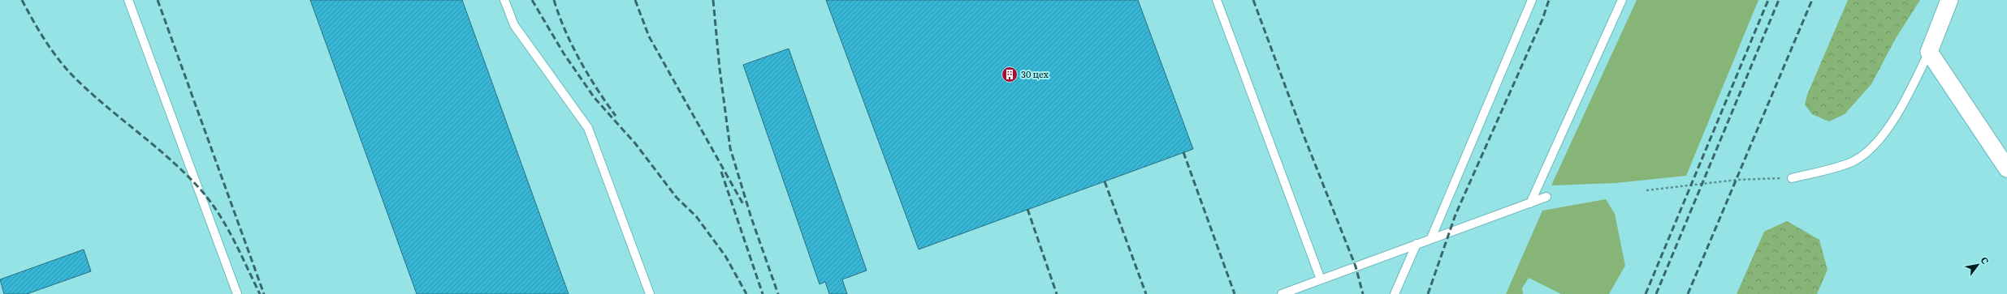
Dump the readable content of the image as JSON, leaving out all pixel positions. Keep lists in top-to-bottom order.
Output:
{
  "places": {
    "building": ["30 цех"]
  },
  "north": "top right"
}
